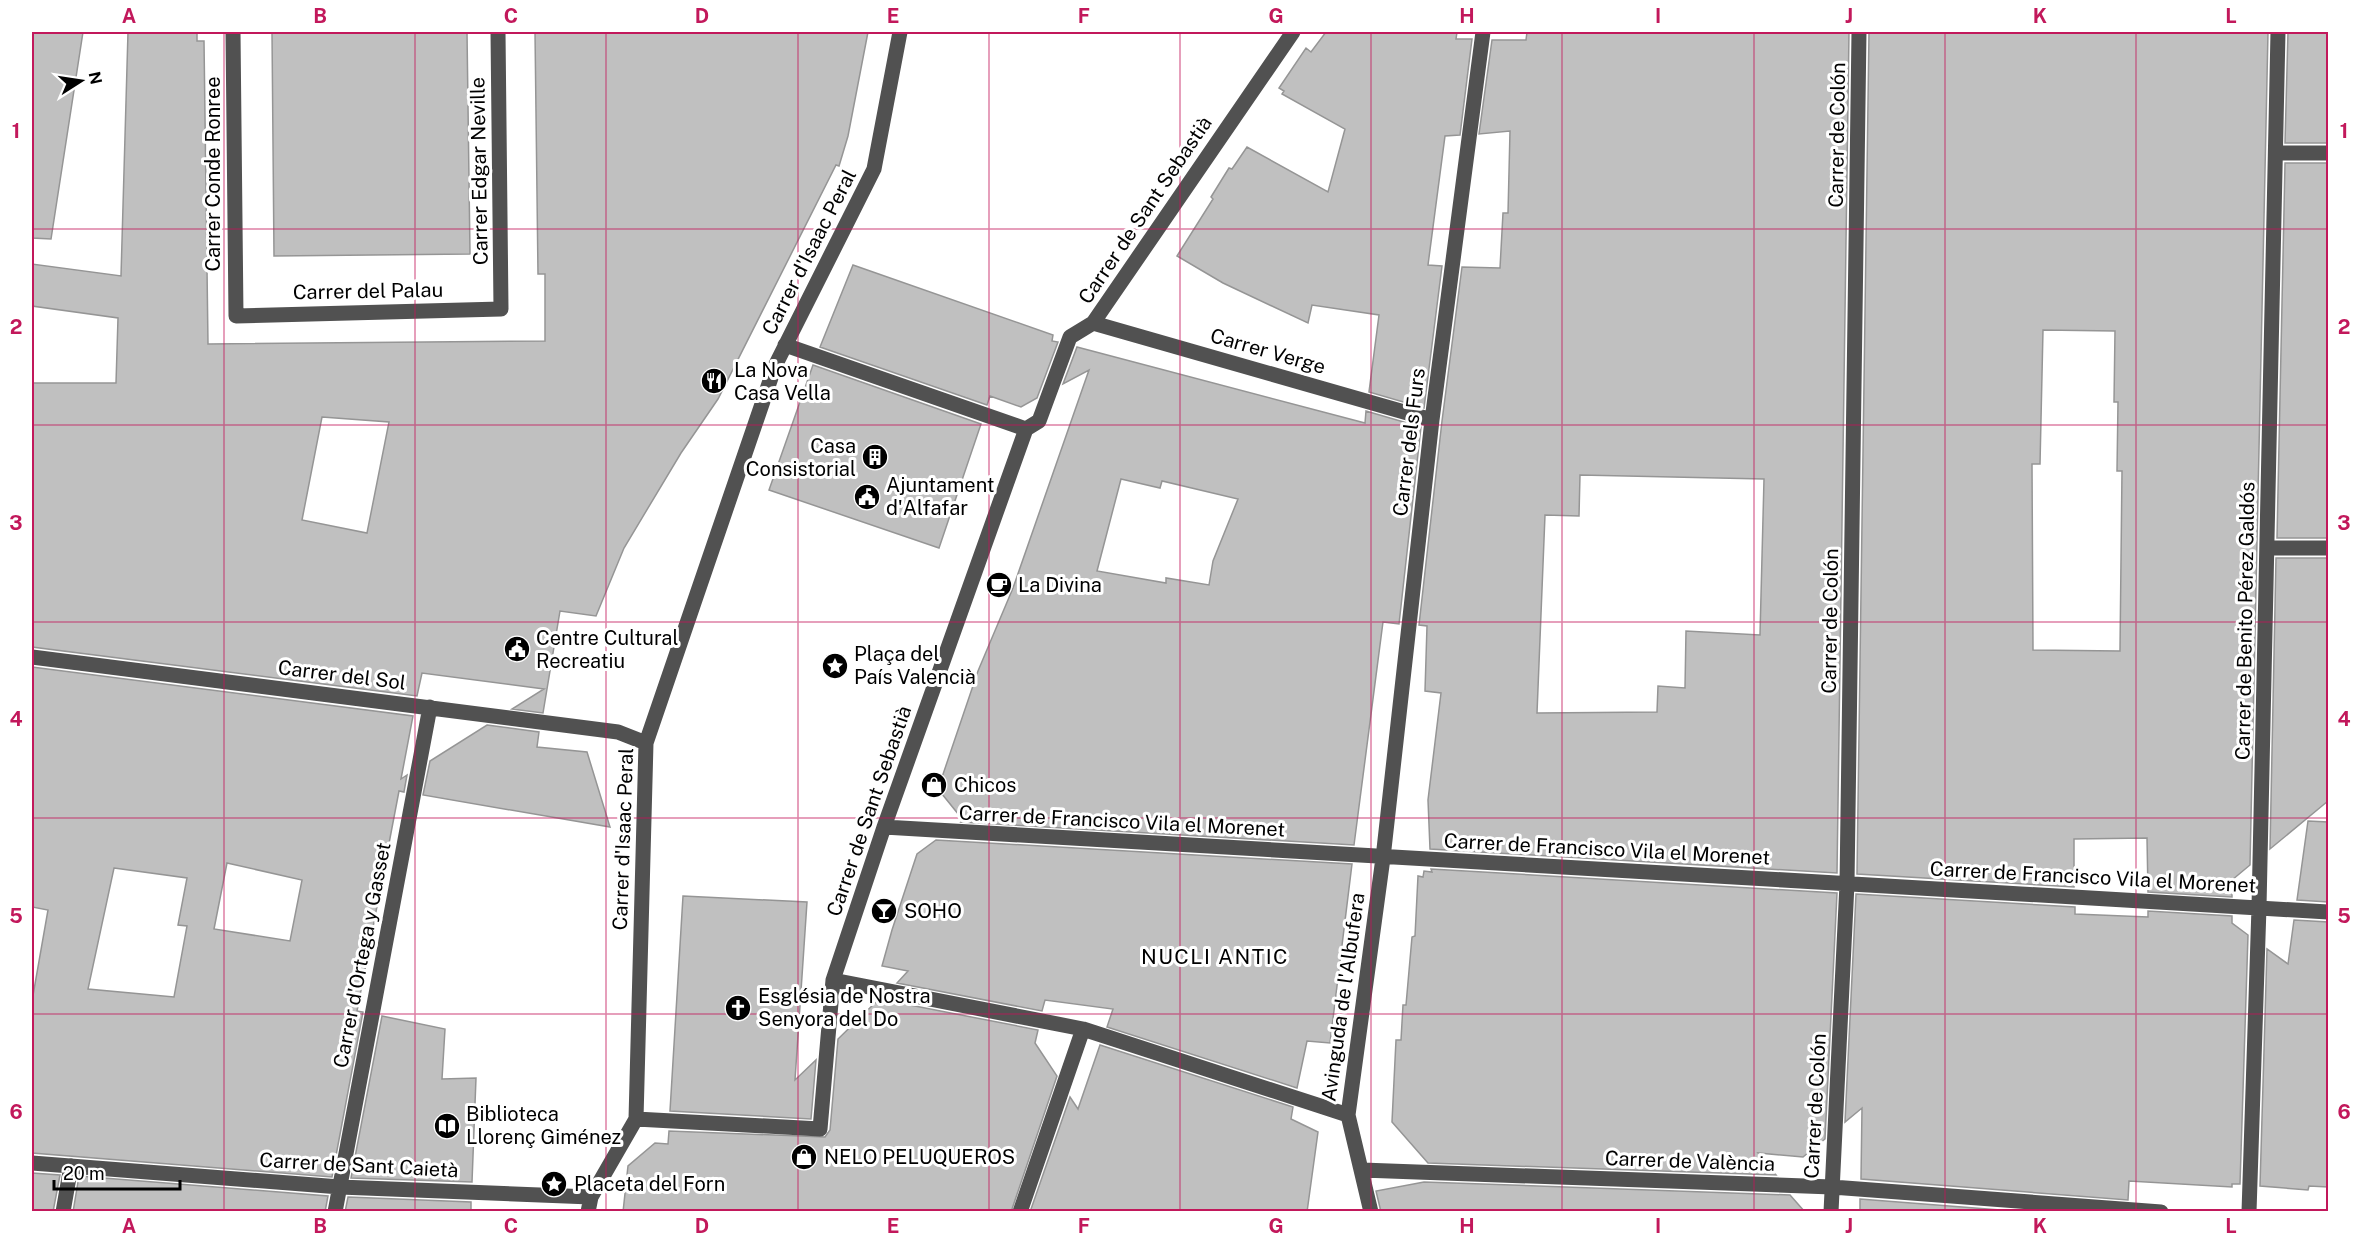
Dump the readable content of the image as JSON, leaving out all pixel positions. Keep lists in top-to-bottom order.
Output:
{
  "streets": {
    "street": [
      "Carrer de Colón",
      "Carrer Edgar Neville",
      "Carrer Conde Ronree",
      "Carrer de Sant Sebastià",
      "Carrer d'Isaac Peral",
      "Carrer del Palau",
      "Carrer Verge",
      "Carrer dels Furs",
      "Carrer de Benito Pérez Galdós",
      "Carrer del Sol",
      "Carrer de Francisco Vila el Morenet",
      "Carrer d'Ortega y Gasset",
      "Avinguda de l'Albufera",
      "Carrer de València",
      "Carrer de Sant Caietà"
    ]
  },
  "crossings": [
    ["Carrer de Colón", "Carrer de Francisco Vila el Morenet"],
    ["Carrer de Colón", "Carrer de València"],
    ["Carrer Edgar Neville", "Carrer del Palau"],
    ["Carrer Conde Ronree", "Carrer del Palau"],
    ["Carrer de Sant Sebastià", "Carrer d'Isaac Peral"],
    ["Carrer de Sant Sebastià", "Carrer Verge"],
    ["Carrer de Sant Sebastià", "Carrer de Francisco Vila el Morenet"],
    ["Carrer d'Isaac Peral", "Carrer del Sol"],
    ["Carrer Verge", "Carrer dels Furs"],
    ["Carrer dels Furs", "Carrer de Francisco Vila el Morenet"],
    ["Carrer dels Furs", "Avinguda de l'Albufera"],
    ["Carrer de Benito Pérez Galdós", "Carrer de Francisco Vila el Morenet"],
    ["Carrer del Sol", "Carrer d'Ortega y Gasset"],
    ["Carrer de Francisco Vila el Morenet", "Avinguda de l'Albufera"],
    ["Carrer d'Ortega y Gasset", "Carrer de Sant Caietà"],
    ["Avinguda de l'Albufera", "Carrer de València"]
  ],
  "districts": ["NUCLI ANTIC"],
  "places": {
    "restaurant": ["La Nova Casa Vella"],
    "building": ["Casa Consistorial"],
    "public building": ["Ajuntament d'Alfafar", "Centre Cultural Recreatiu"],
    "cafe": ["La Divina"],
    "place": ["Plaça del País Valencià", "Placeta del Forn"],
    "shop": ["Chicos", "NELO PELUQUEROS"],
    "bar": ["SOHO"],
    "church": ["Església de Nostra Senyora del Do"],
    "library": ["Biblioteca Llorenç Giménez"]
  },
  "scale_bar": "20 m",
  "north": "right",
  "grid": {
    "columns": [
      "A",
      "B",
      "C",
      "D",
      "E",
      "F",
      "G",
      "H",
      "I",
      "J",
      "K",
      "L"
    ],
    "rows": [
      "1",
      "2",
      "3",
      "4",
      "5",
      "6"
    ]
  }
}
